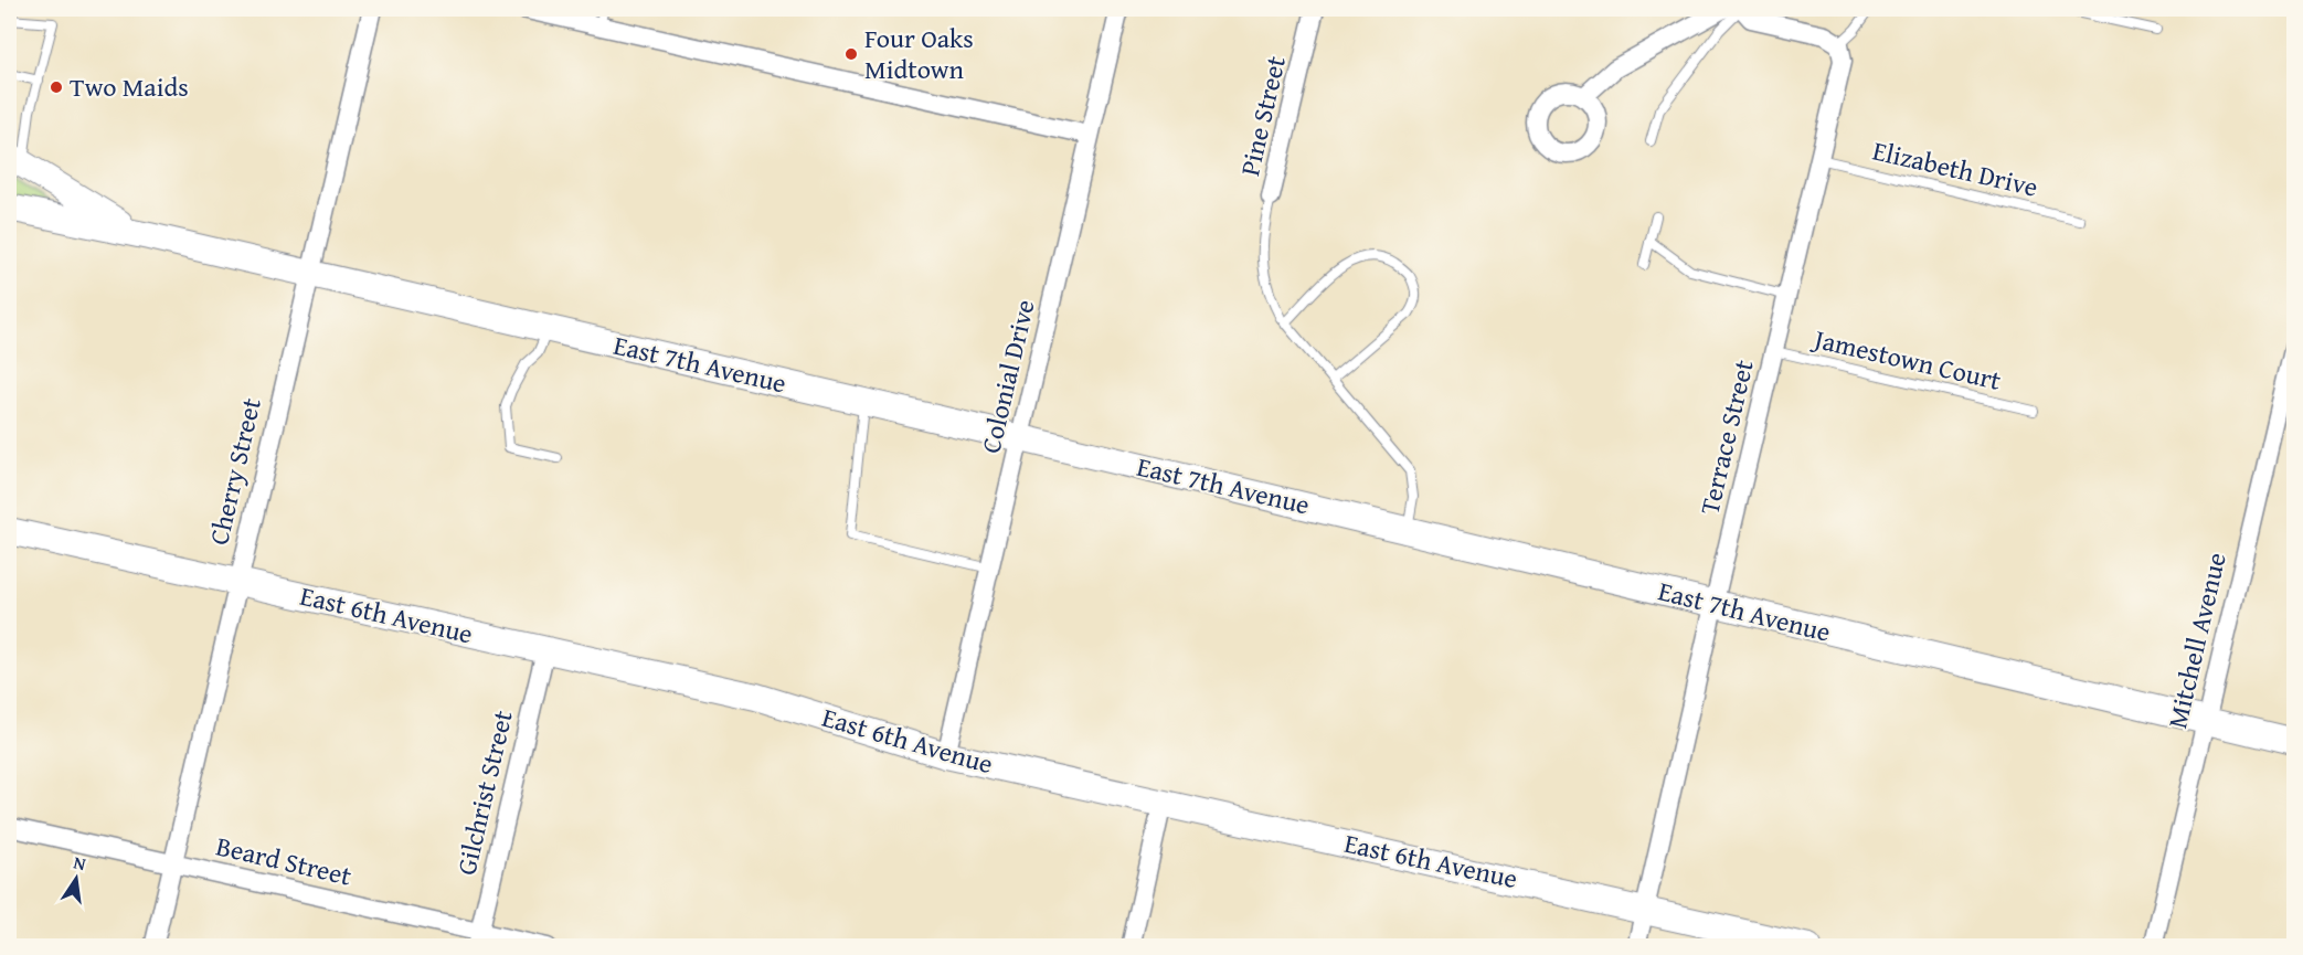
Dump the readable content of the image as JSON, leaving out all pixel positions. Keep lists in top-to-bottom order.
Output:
{
  "streets": {
    "street": [
      "Pine Street",
      "East 7th Avenue",
      "Colonial Drive",
      "Terrace Street",
      "Cherry Street",
      "East 6th Avenue",
      "Mitchell Avenue",
      "Gilchrist Street",
      "Beard Street"
    ],
    "lane": ["Elizabeth Drive", "Jamestown Court"]
  },
  "crossings": [
    ["Elizabeth Drive", "Terrace Street"],
    ["Jamestown Court", "Terrace Street"],
    ["East 7th Avenue", "Colonial Drive"],
    ["East 7th Avenue", "Terrace Street"],
    ["East 7th Avenue", "Cherry Street"],
    ["East 7th Avenue", "Mitchell Avenue"],
    ["Colonial Drive", "East 6th Avenue"],
    ["Terrace Street", "East 6th Avenue"],
    ["Cherry Street", "East 6th Avenue"],
    ["Cherry Street", "Beard Street"],
    ["East 6th Avenue", "Gilchrist Street"],
    ["Gilchrist Street", "Beard Street"]
  ],
  "places": ["Four Oaks Midtown", "Two Maids"],
  "north": "top"
}
